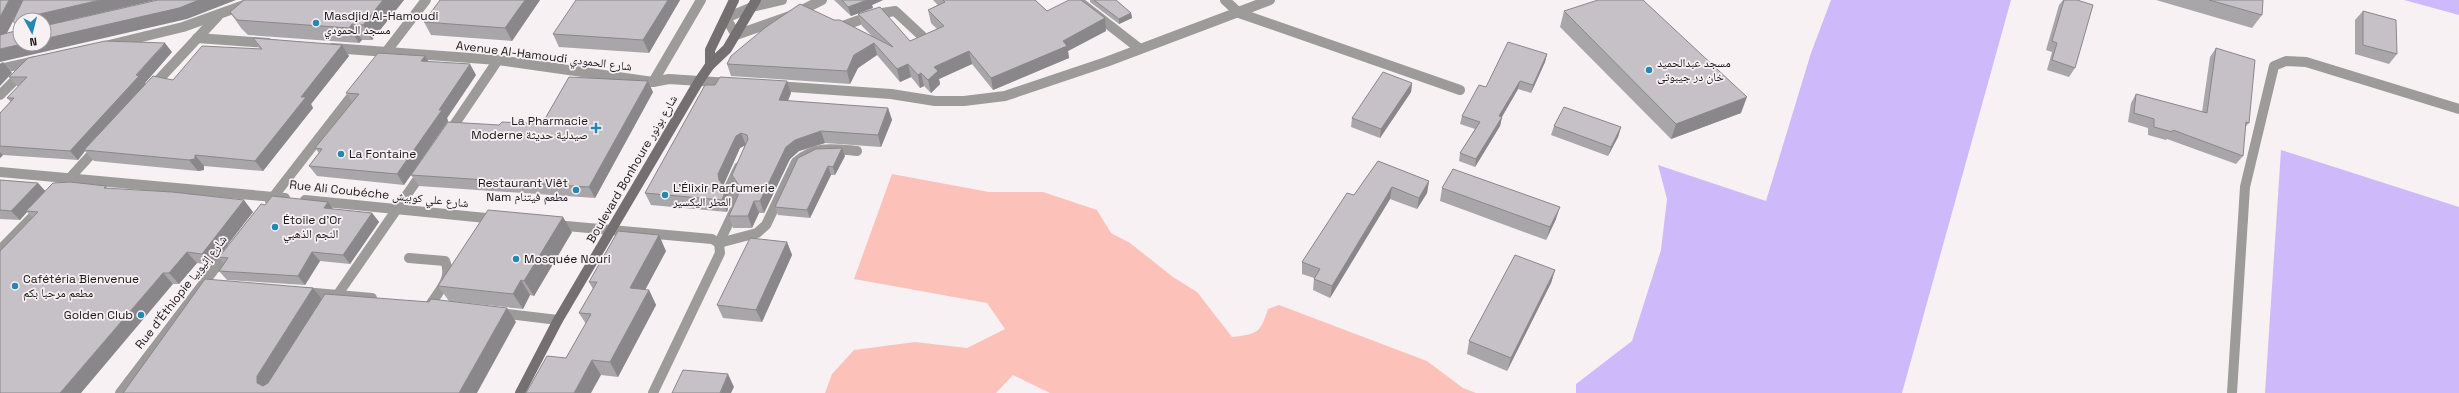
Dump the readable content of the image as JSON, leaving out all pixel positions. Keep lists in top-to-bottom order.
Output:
{
  "streets": {
    "main road": ["Boulevard Bonhoure شارع بونور"],
    "street": ["Avenue Al-Hamoudi شارع الحمودي", "Rue Ali Coubéche شارع علي كوبيش", "Rue d'Éthiopie شارع إثيوبيا"]
  },
  "crossings": [
    ["Avenue Al-Hamoudi شارع الحمودي", "Boulevard Bonhoure شارع بونور"]
  ],
  "places": {
    "other": [
      "Masdjid Al-Hamoudi مسجد الحمودي",
      "مسجد عبدالحمید خان در جیبوتی",
      "La Fontaine",
      "Restaurant Viêt Nam مطعم فيتنام",
      "L'Élixir Parfumerie العطر اليكسير",
      "Étoile d'Or النجم الذهبي",
      "Mosquée Nouri",
      "Cafétéria Bienvenue مطعم مرحبا بكم",
      "Golden Club"
    ],
    "health": ["La Pharmacie Moderne صيدلية حديثة"]
  },
  "north": "bottom"
}
